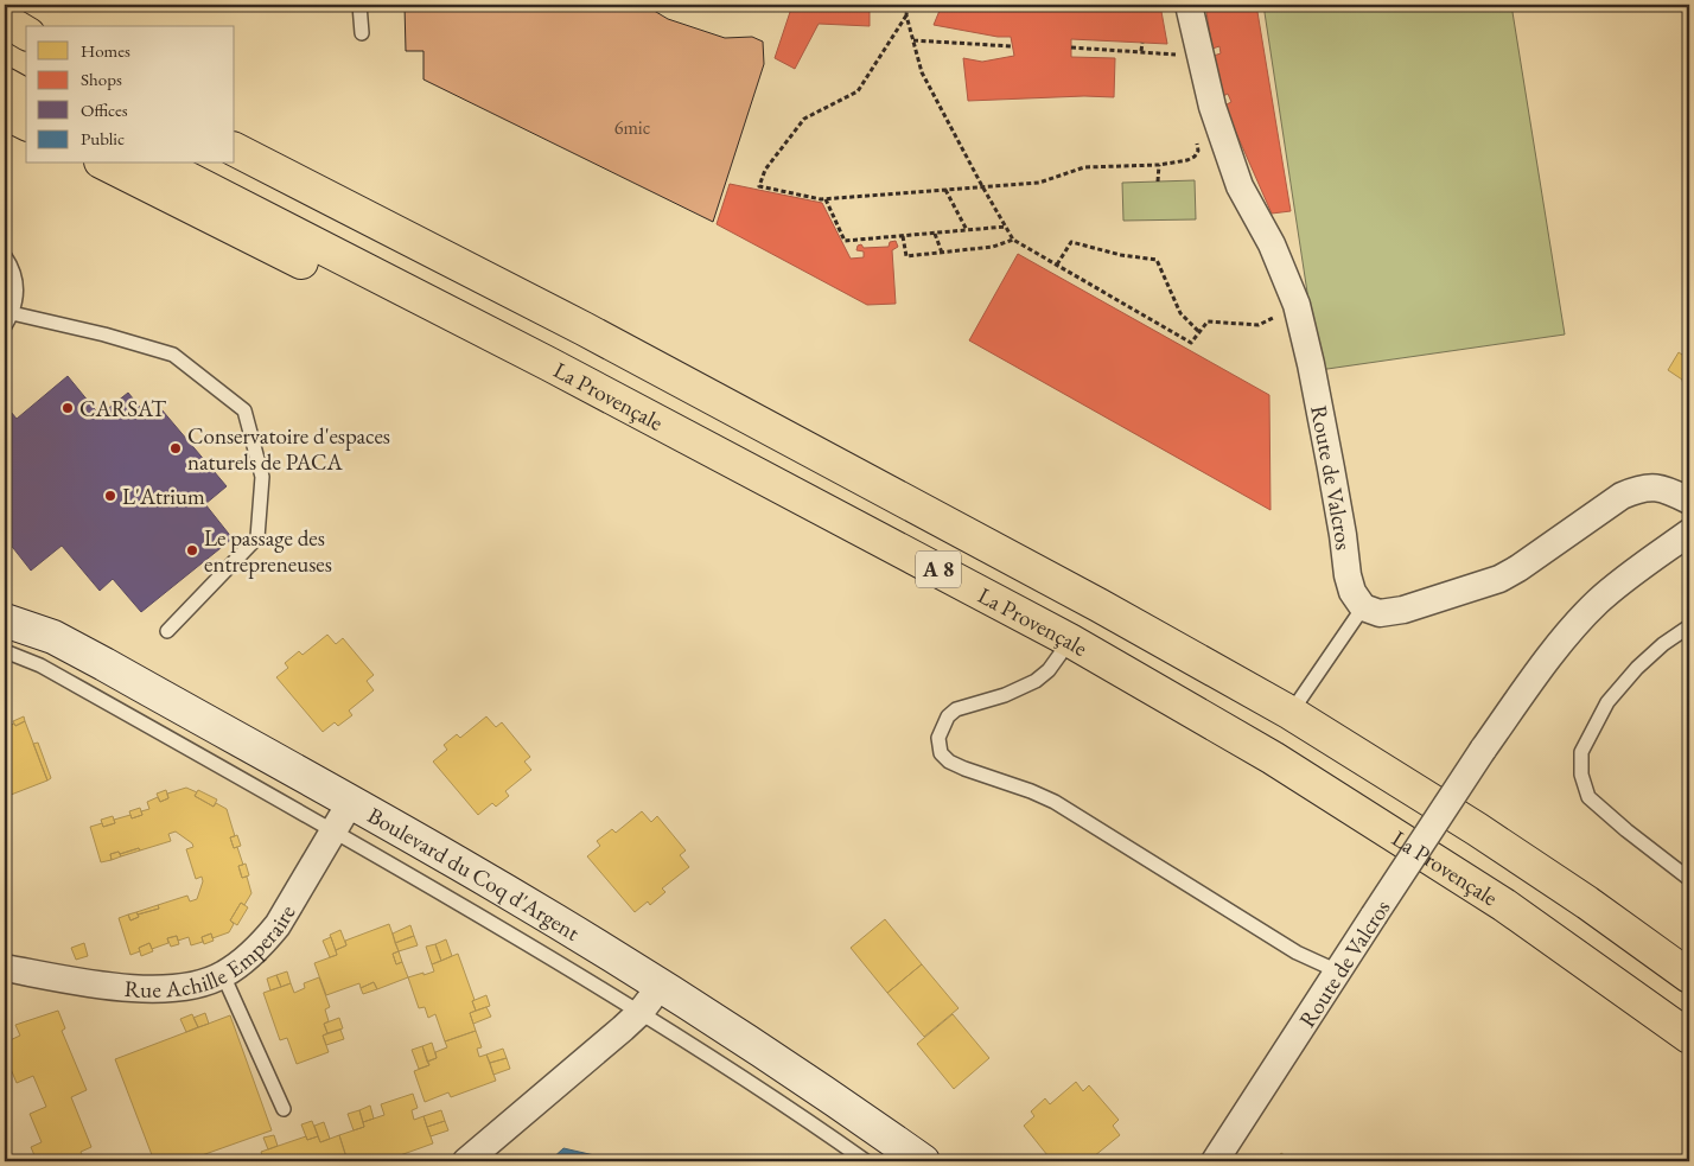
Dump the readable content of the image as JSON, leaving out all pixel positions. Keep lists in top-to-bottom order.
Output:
{
  "streets": {
    "highway": ["La Provençale", "A 8"],
    "street": ["Route de Valcros", "Boulevard du Coq d'Argent", "Rue Achille Emperaire"]
  },
  "crossings": [
    ["Boulevard du Coq d'Argent", "Rue Achille Emperaire"]
  ],
  "places": [
    "CARSAT",
    "Conservatoire d'espaces naturels de PACA",
    "L'Atrium",
    "Le passage des entrepreneuses"
  ],
  "house_numbers": ["6mic"],
  "legend": [
    "Homes",
    "Shops",
    "Offices",
    "Public"
  ]
}
